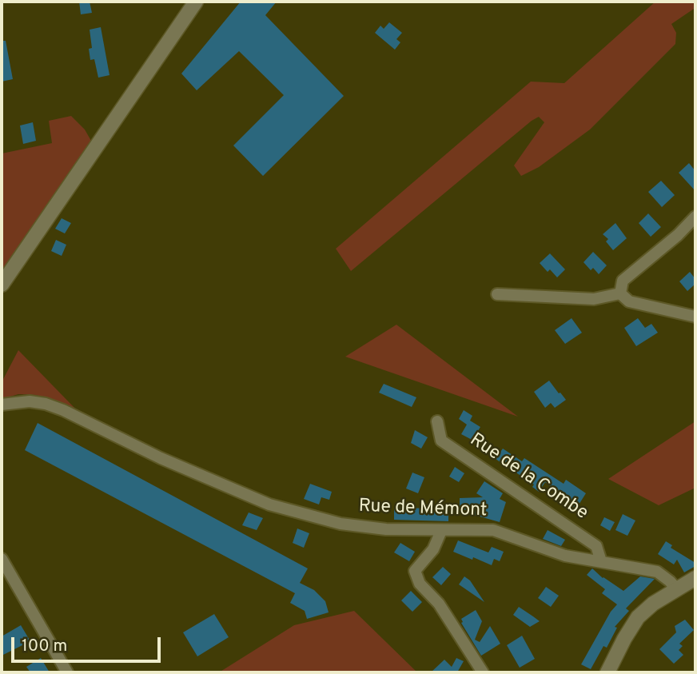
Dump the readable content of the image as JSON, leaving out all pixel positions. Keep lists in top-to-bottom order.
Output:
{
  "streets": {
    "street": ["Rue de la Combe", "Rue de Mémont"]
  },
  "crossings": [
    ["Rue de la Combe", "Rue de Mémont"]
  ],
  "scale_bar": "100 m"
}
